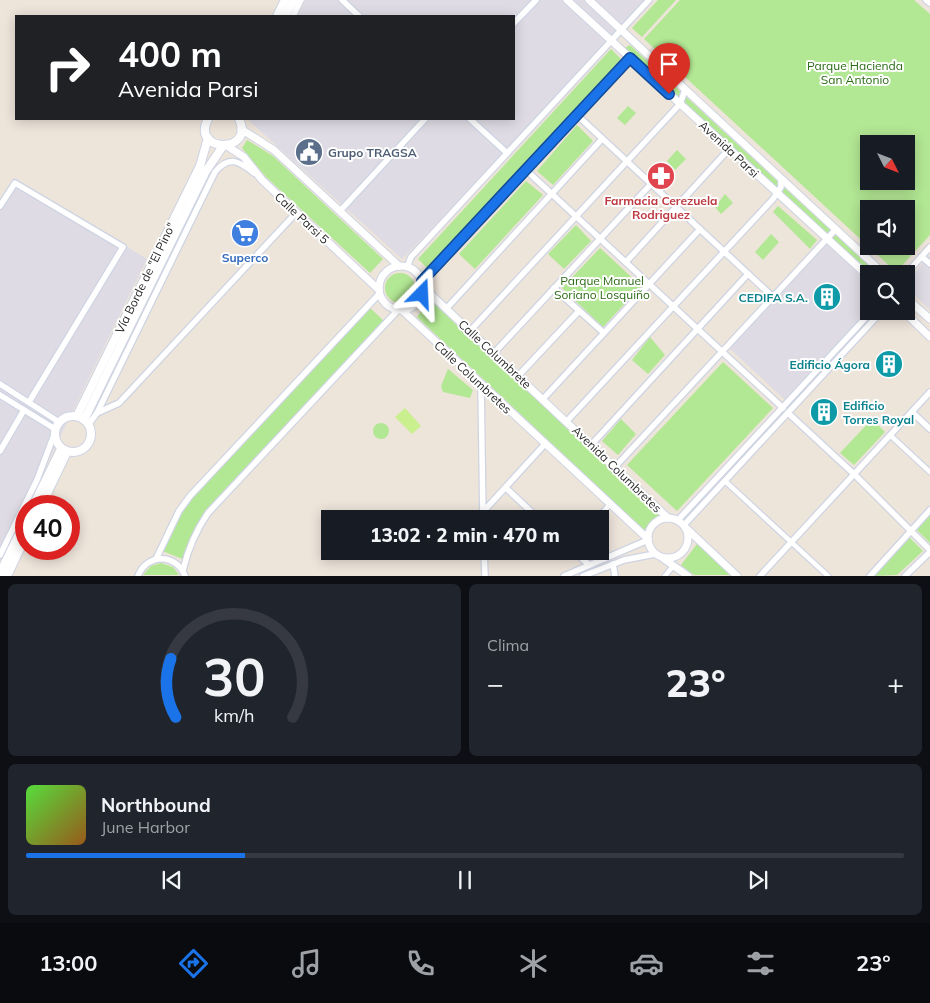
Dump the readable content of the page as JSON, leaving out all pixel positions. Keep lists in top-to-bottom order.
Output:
{
  "streets": {
    "main road": ["Vía Borde de \"El Pino\""],
    "street": [
      "Avenida Parsi",
      "Calle Parsi 5",
      "Calle Columbrete",
      "Calle Columbretes",
      "Avenida Columbretes"
    ]
  },
  "crossings": [
    ["Calle Parsi 5", "Vía Borde de \"El Pino\""],
    ["Calle Parsi 5", "Calle Columbrete"],
    ["Calle Parsi 5", "Calle Columbretes"],
    ["Calle Columbrete", "Calle Columbretes"],
    ["Calle Columbrete", "Avenida Columbretes"]
  ],
  "parks": ["Parque Hacienda San Antonio", "Parque Manuel Soriano Losquiño"],
  "places": {
    "public building": ["Grupo TRAGSA"],
    "pharmacy": ["Farmacia Cerezuela Rodriguez"],
    "supermarket": ["Superco"],
    "building": ["CEDIFA S.A.", "Edificio Ágora", "Edificio Torres Royal"]
  },
  "north": "bottom right",
  "page": {
    "turn": ["400 m", "Avenida Parsi"],
    "limit": "40",
    "trip": "13:02 · 2 min · 470 m",
    "tile": "Clima",
    "heat": ["−", "23°", "+"],
    "song": ["Northbound", "June Harbor"],
    "tabs": ["13:00", "23°"],
    "gauge": ["30", "km/h"]
  }
}
